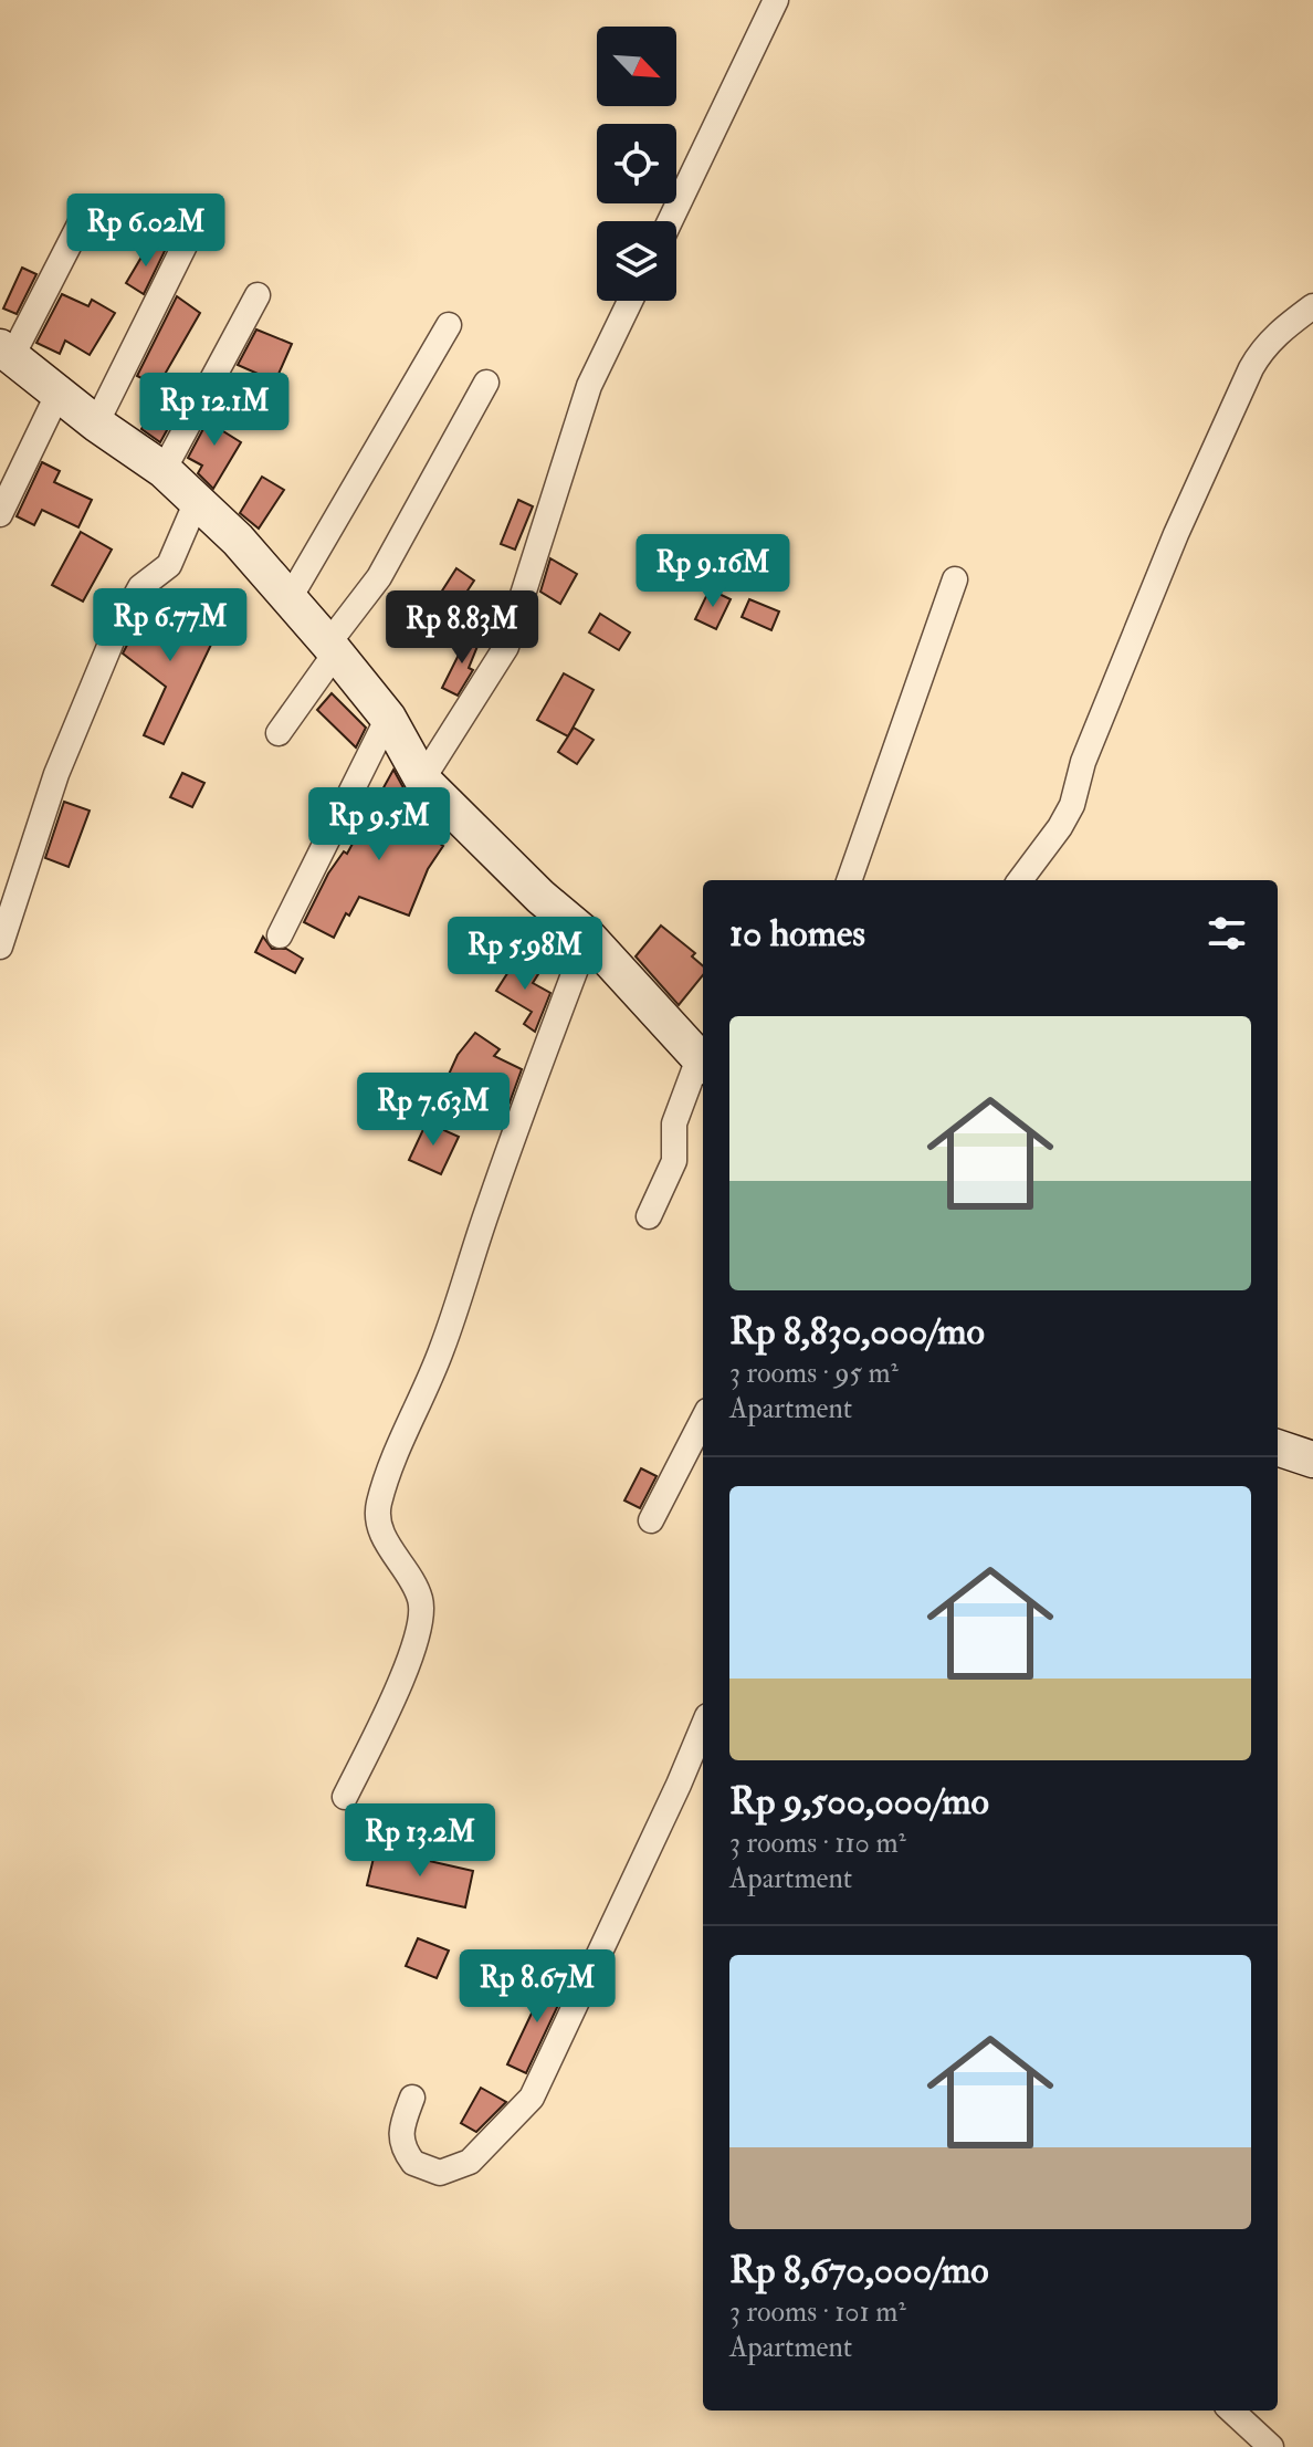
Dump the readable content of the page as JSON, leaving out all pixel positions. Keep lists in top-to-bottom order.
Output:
{
  "north": "bottom right",
  "page": {
    "price": [
      "Rp 6.02M",
      "Rp 12.1M",
      "Rp 9.16M",
      "Rp 6.77M",
      "Rp 8.83M",
      "Rp 9.5M",
      "Rp 5.98M",
      "Rp 7.63M",
      "Rp 13.2M",
      "Rp 8.67M"
    ],
    "heading": "10 homes",
    "list": [
      {
        "name": "Rp 8,830,000/mo",
        "note": "3 rooms · 95 m² · Apartment"
      },
      {
        "name": "Rp 9,500,000/mo",
        "note": "3 rooms · 110 m² · Apartment"
      },
      {
        "name": "Rp 8,670,000/mo",
        "note": "3 rooms · 101 m² · Apartment"
      }
    ]
  }
}
